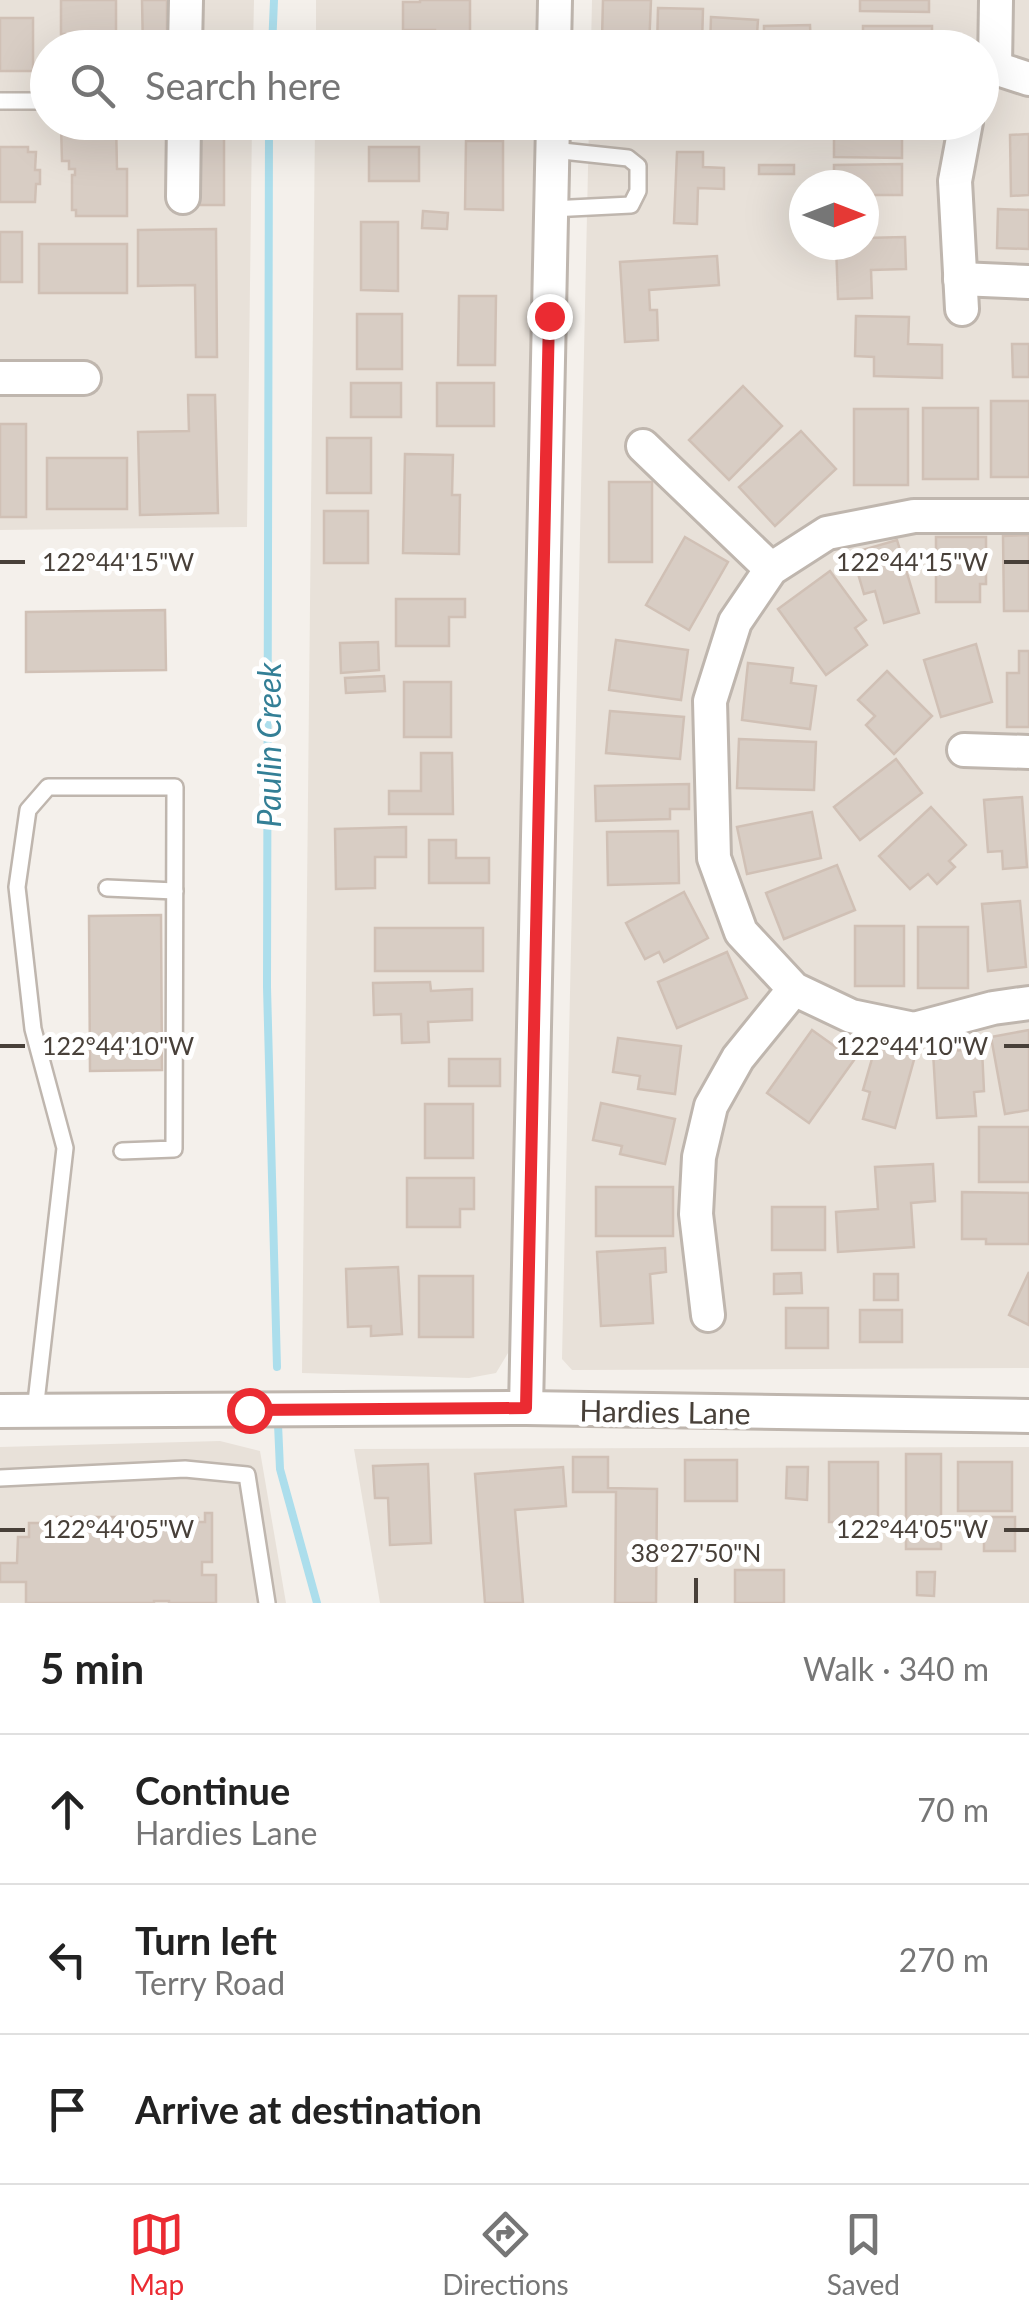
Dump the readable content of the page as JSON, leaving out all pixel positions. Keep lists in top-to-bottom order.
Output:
{
  "streets": {
    "street": ["Hardies Lane"]
  },
  "water": ["Paulin Creek"],
  "north": "right",
  "page": {
    "search": "Search here",
    "heading": ["5 min", "Walk · 340 m"],
    "list": [
      ["Continue", "Hardies Lane", "70 m"],
      ["Turn left", "Terry Road", "270 m"],
      "Arrive at destination"
    ],
    "nav": ["Map", "Directions", "Saved"]
  },
  "coordinates": [
    "122°44'15\"W",
    "122°44'10\"W",
    "122°44'05\"W",
    "38°27'50\"N"
  ]
}
